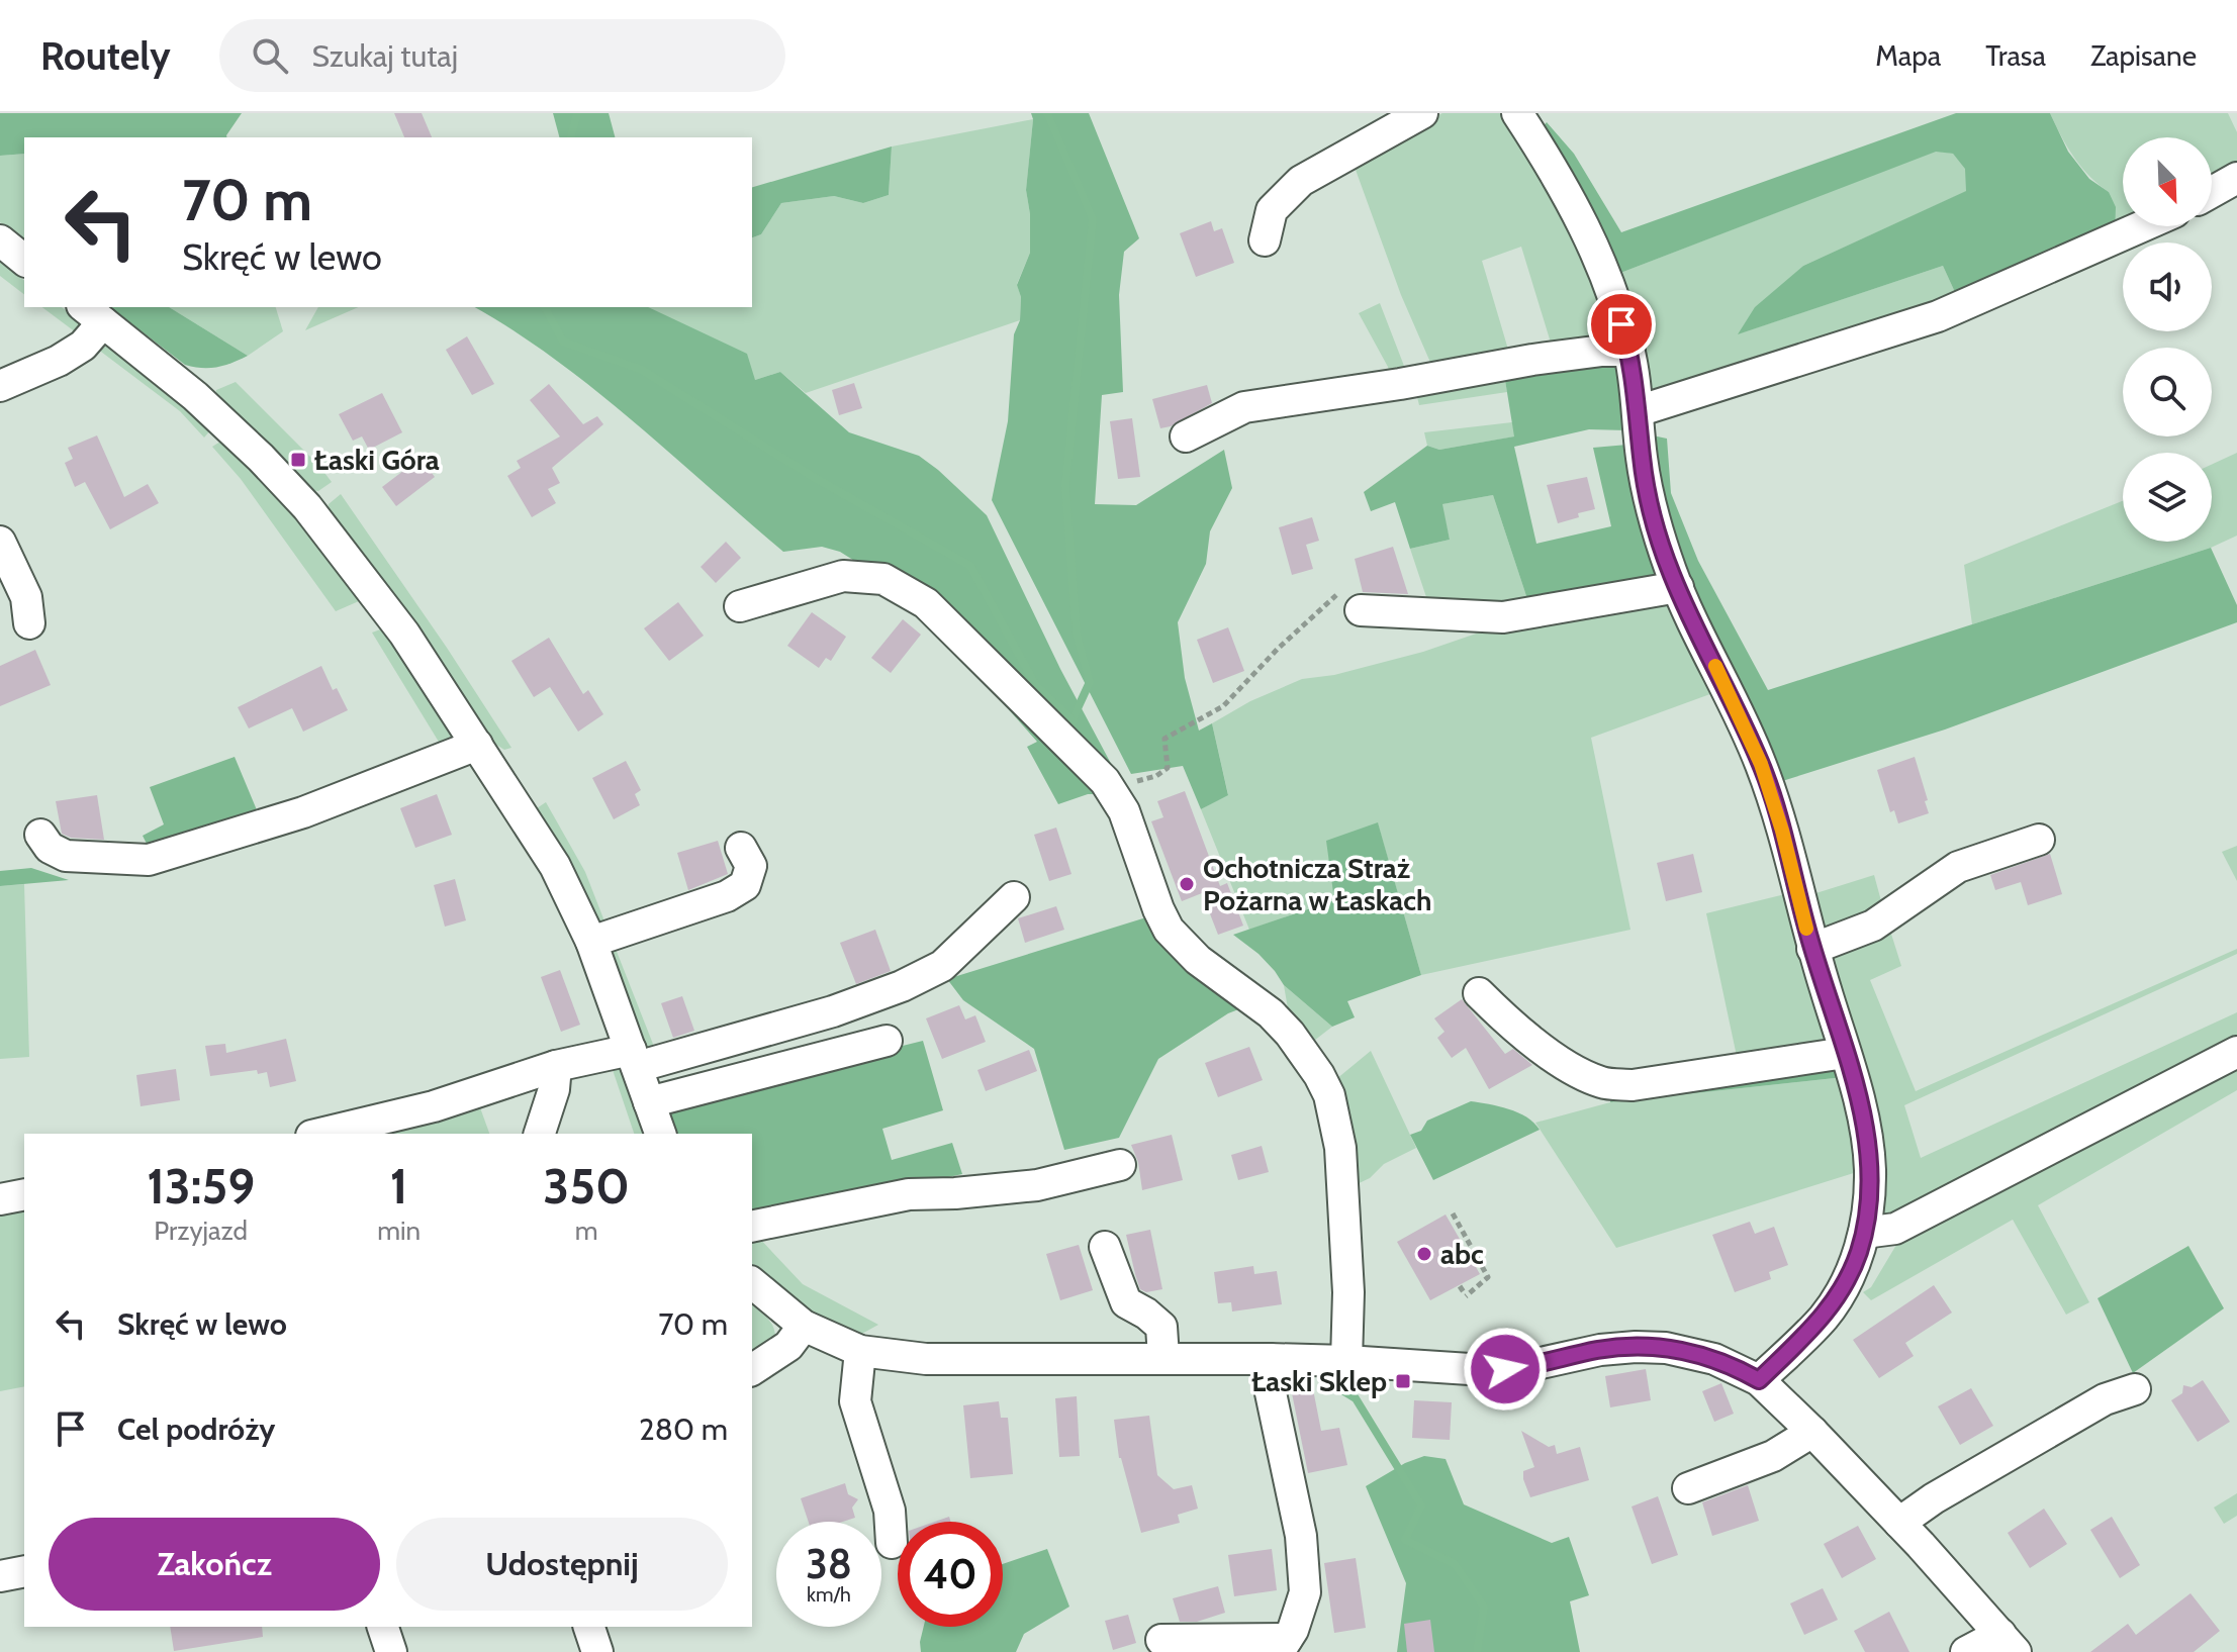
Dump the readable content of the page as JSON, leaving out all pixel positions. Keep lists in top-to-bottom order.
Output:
{
  "places": {
    "transit": ["Łaski Góra", "Łaski Sklep"],
    "other": ["Ochotnicza Straż Pożarna w Łaskach", "abc"]
  },
  "north": "bottom right",
  "page": {
    "header": "Routely",
    "search": "Szukaj tutaj",
    "nav": ["Mapa", "Trasa", "Zapisane"],
    "turn": ["70 m", "Skręć w lewo"],
    "eta": [
      "13:59",
      "Przyjazd",
      "1",
      "min",
      "350",
      "m"
    ],
    "list": [
      {
        "name": "Skręć w lewo",
        "value": "70 m"
      },
      {
        "name": "Cel podróży",
        "value": "280 m"
      }
    ],
    "buttons": ["Zakończ", "Udostępnij"],
    "speed": "38 km/h",
    "limit": "40"
  }
}
